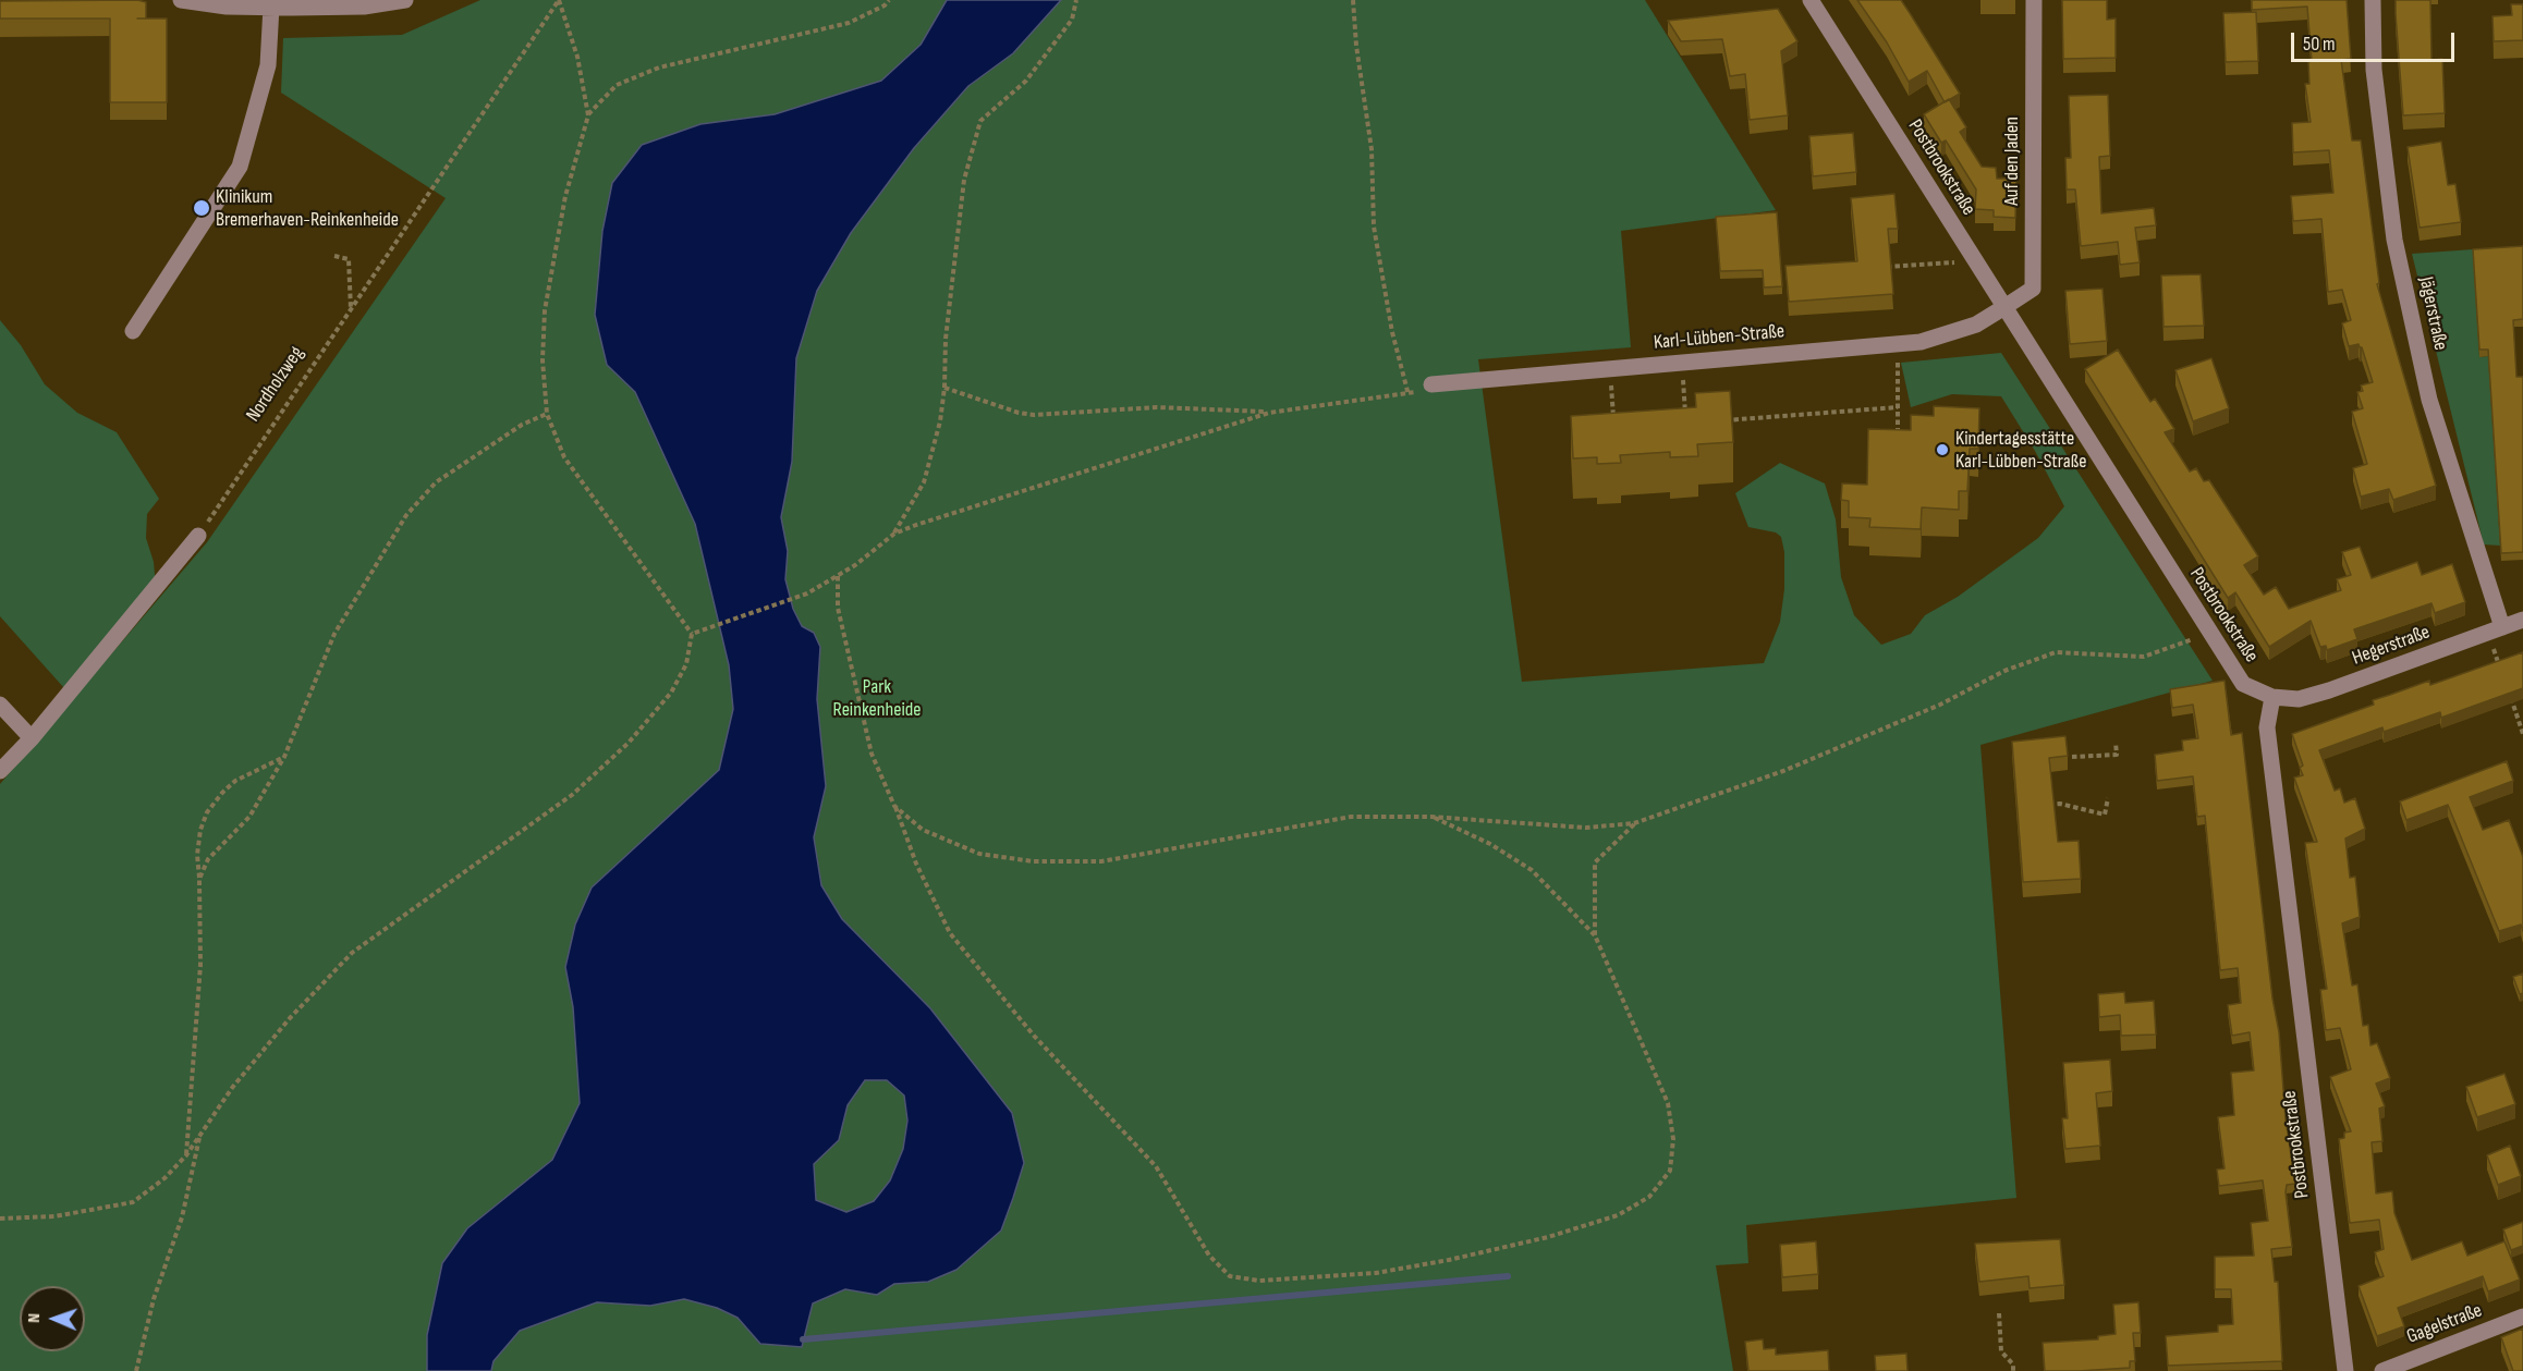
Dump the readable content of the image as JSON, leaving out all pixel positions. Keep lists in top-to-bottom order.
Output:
{
  "streets": {
    "street": [
      "Auf den Jaden",
      "Postbrookstraße",
      "Jägerstraße",
      "Karl-Lübben-Straße",
      "Hegerstraße",
      "Gagelstraße"
    ],
    "path": ["Nordholzweg"]
  },
  "crossings": [
    ["Auf den Jaden", "Postbrookstraße"],
    ["Auf den Jaden", "Karl-Lübben-Straße"],
    ["Postbrookstraße", "Karl-Lübben-Straße"],
    ["Postbrookstraße", "Hegerstraße"],
    ["Jägerstraße", "Hegerstraße"]
  ],
  "parks": ["Park Reinkenheide"],
  "places": ["Klinikum Bremerhaven-Reinkenheide", "Kindertagesstätte Karl-Lübben-Straße"],
  "scale_bar": "50 m",
  "north": "left"
}
